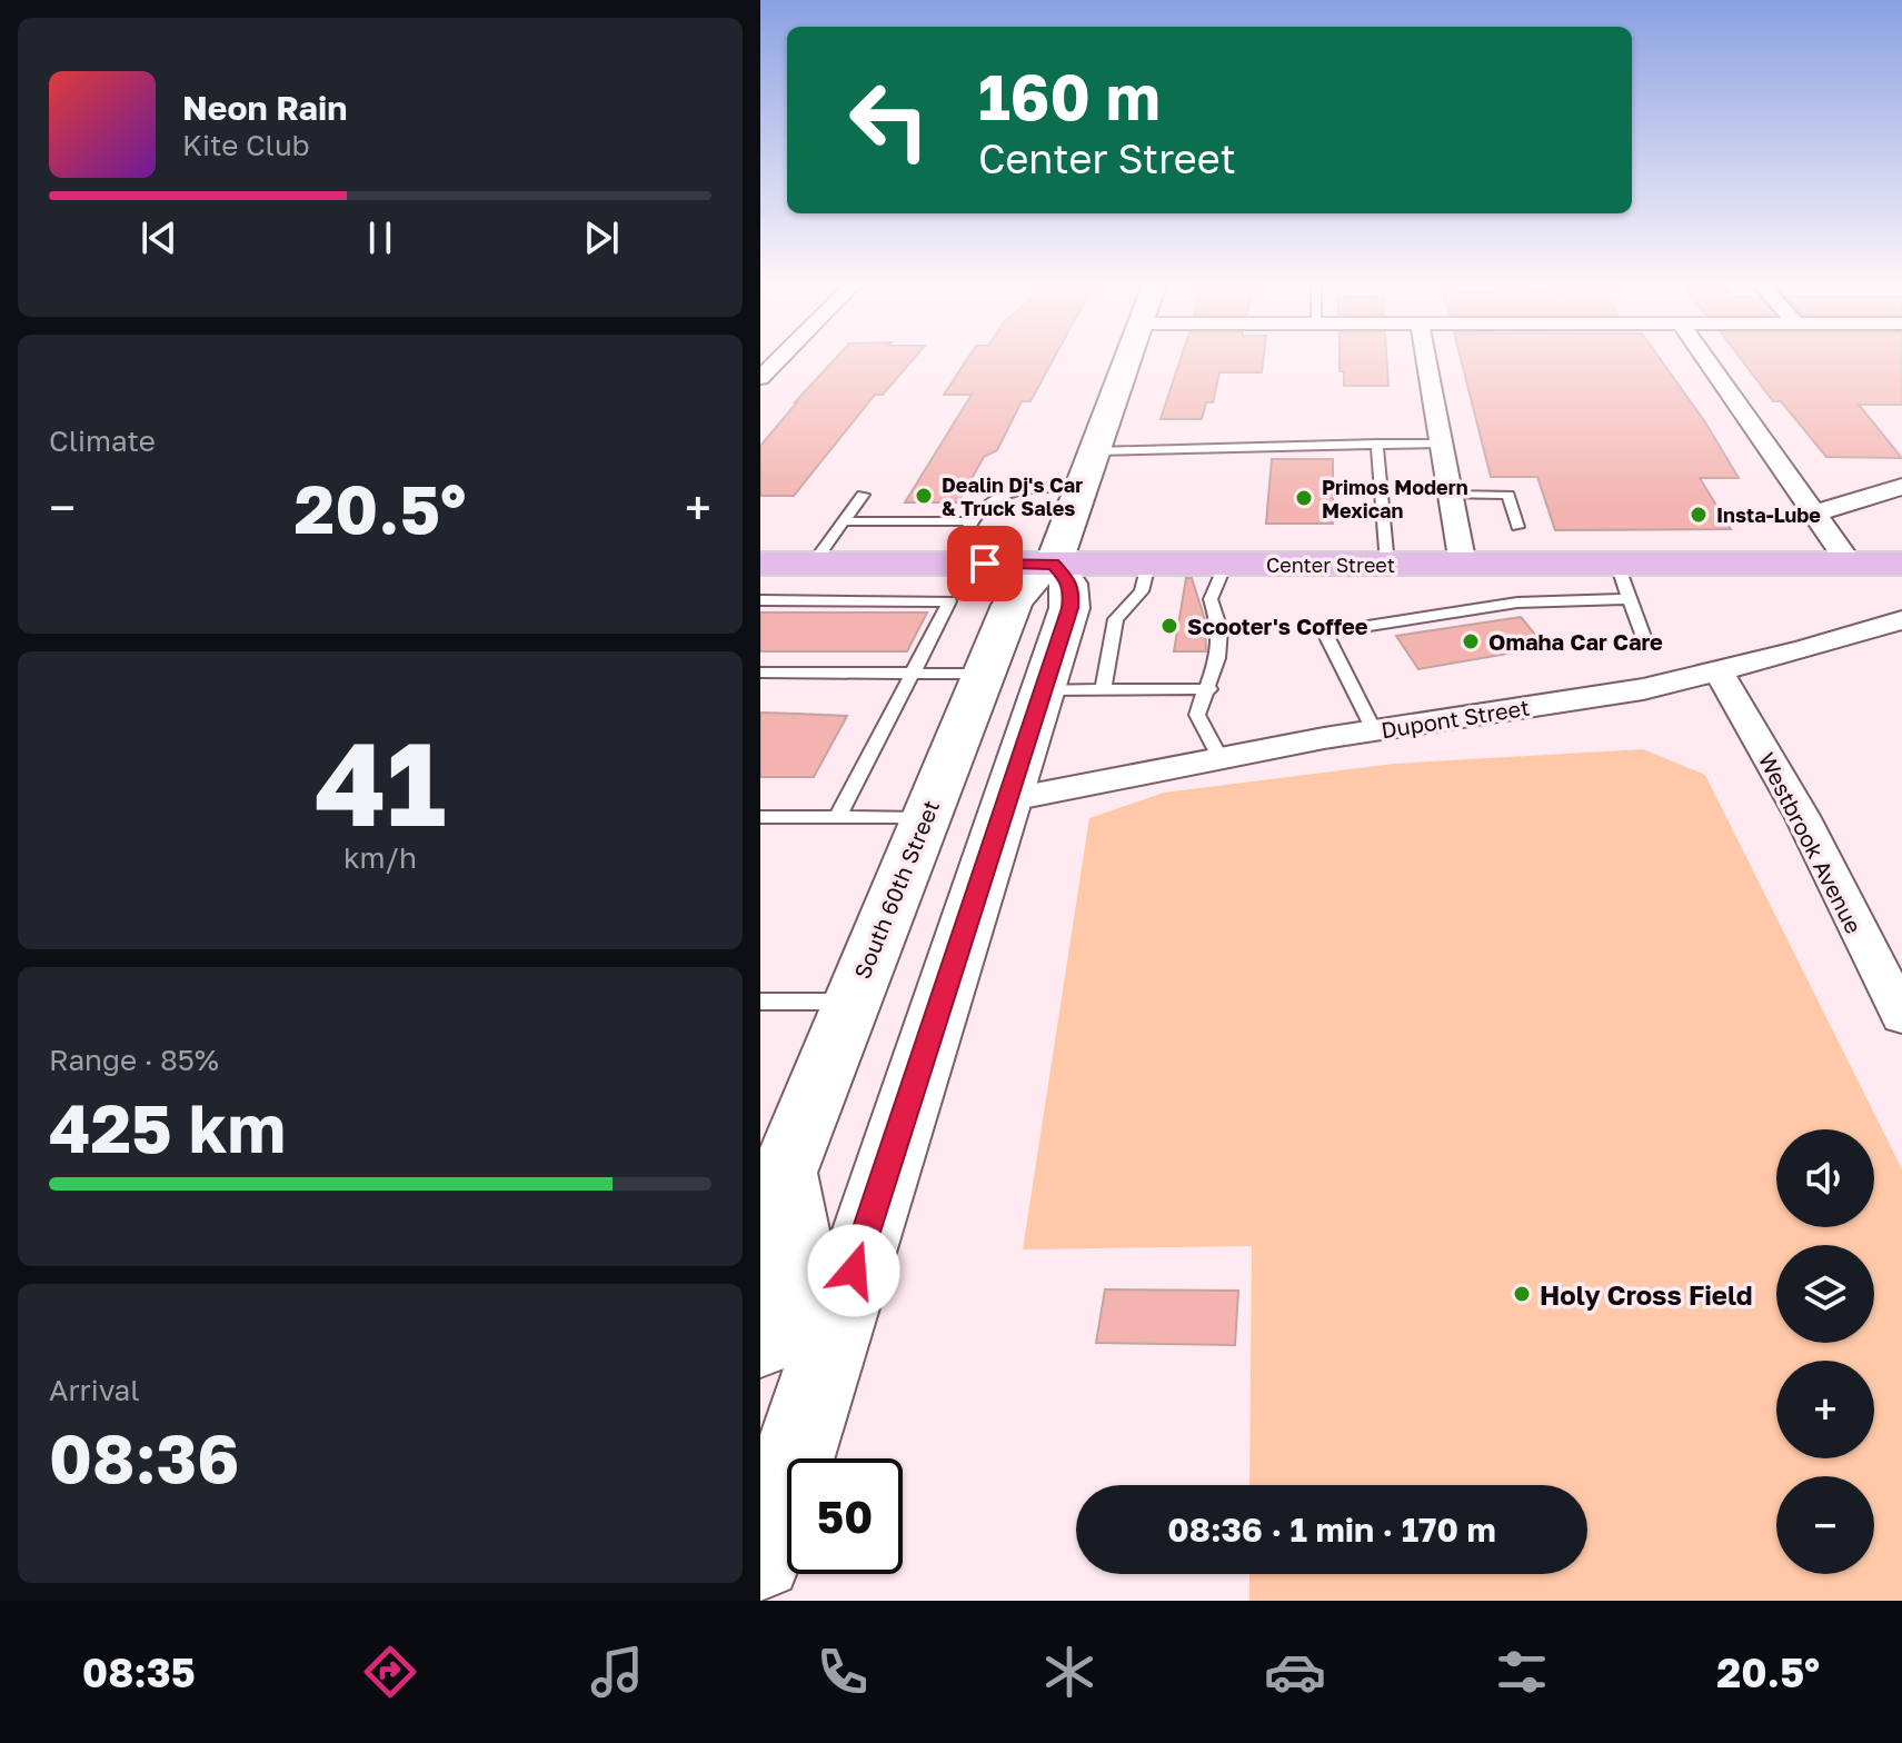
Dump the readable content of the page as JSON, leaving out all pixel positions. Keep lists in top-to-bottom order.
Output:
{
  "streets": {
    "main road": ["Center Street", "South 60th Street"],
    "street": ["Dupont Street", "Westbrook Avenue"]
  },
  "crossings": [
    ["Center Street", "South 60th Street"],
    ["Dupont Street", "Westbrook Avenue"]
  ],
  "places": [
    "Dealin Dj's Car & Truck Sales",
    "Primos Modern Mexican",
    "Insta-Lube",
    "Scooter's Coffee",
    "Omaha Car Care",
    "Holy Cross Field"
  ],
  "page": {
    "turn": ["160 m", "Center Street"],
    "song": ["Neon Rain", "Kite Club"],
    "tile": [
      "Climate",
      ["41", "km/h"],
      ["Range · 85%", "425 km"],
      ["Arrival", "08:36"]
    ],
    "heat": ["−", "20.5°", "+"],
    "map_buttons": ["+", "−"],
    "limit": "50",
    "trip": "08:36 · 1 min · 170 m",
    "tabs": ["08:35", "20.5°"]
  }
}
